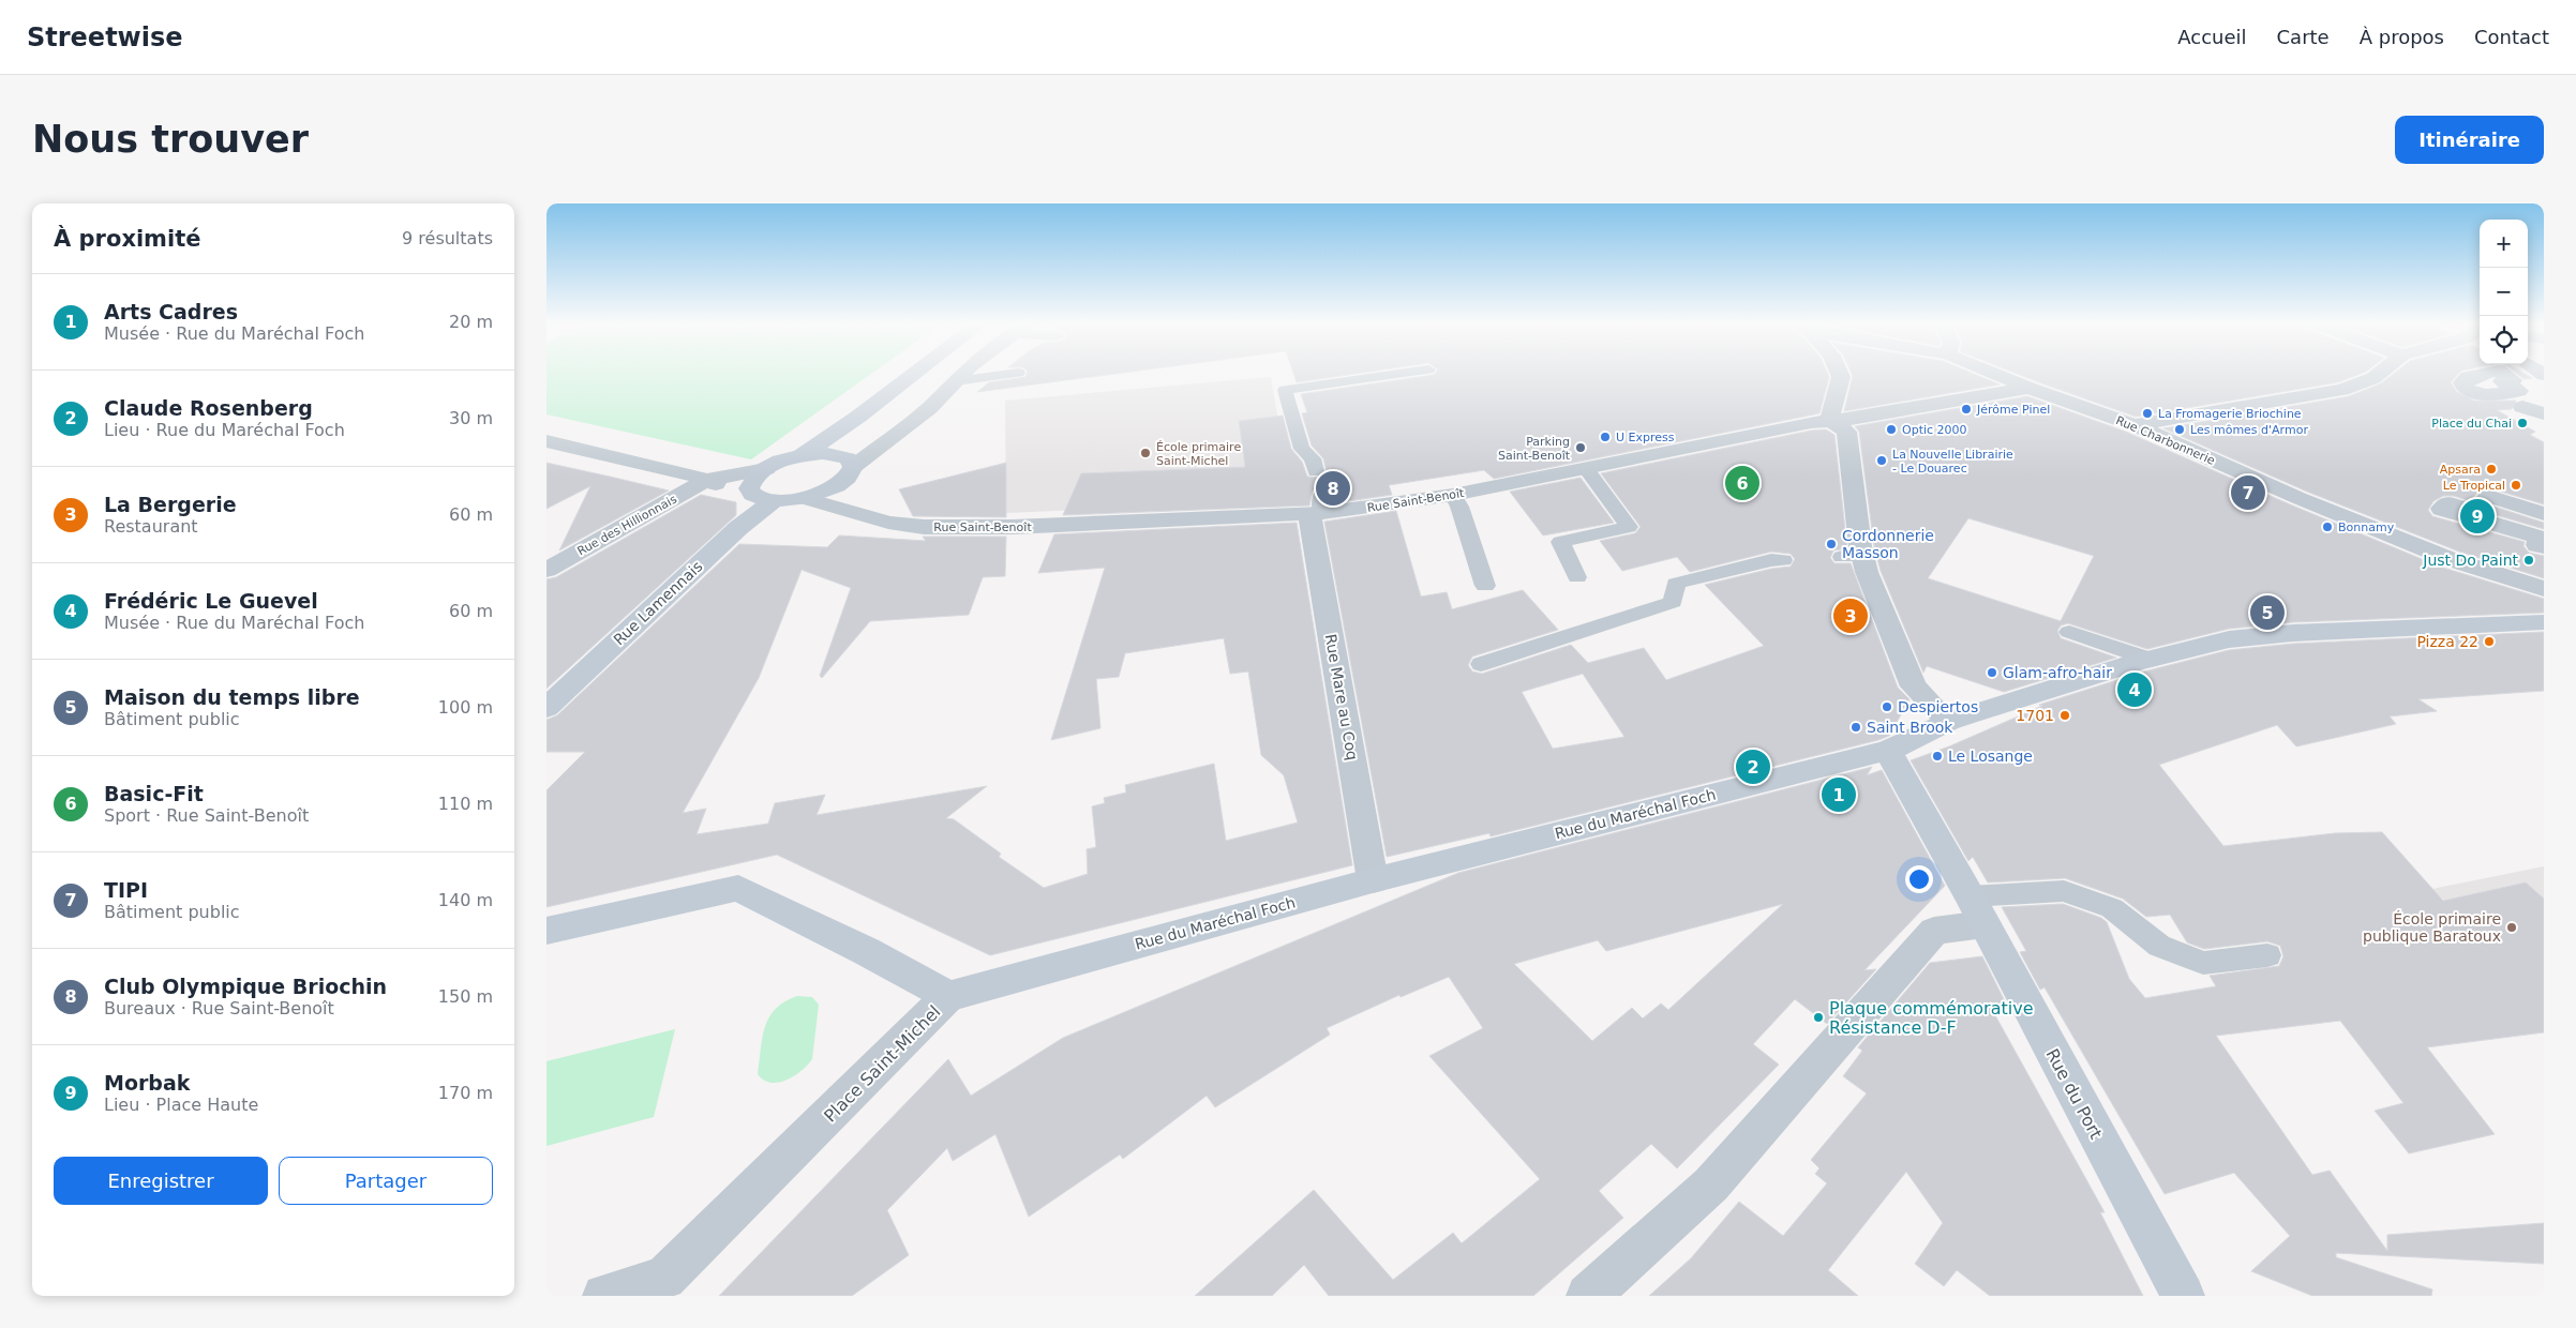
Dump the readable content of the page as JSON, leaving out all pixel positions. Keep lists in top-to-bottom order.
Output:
{
  "streets": {
    "street": [
      "Rue Charbonnerie",
      "Rue Saint-Benoît",
      "Rue des Hillionnais",
      "Rue Lamennais",
      "Rue Mare au Coq",
      "Rue du Maréchal Foch",
      "Place Saint-Michel",
      "Rue du Port"
    ]
  },
  "crossings": [
    ["Rue Charbonnerie", "Rue Saint-Benoît"],
    ["Rue Saint-Benoît", "Rue Mare au Coq"],
    ["Rue Mare au Coq", "Rue du Maréchal Foch"],
    ["Rue du Maréchal Foch", "Place Saint-Michel"],
    ["Rue du Maréchal Foch", "Rue du Port"]
  ],
  "places": [
    "Jérôme Pinel",
    "La Fromagerie Briochine",
    "Place du Chai",
    "Optic 2000",
    "Les mômes d'Armor",
    "U Express",
    "Parking Saint-Benoît",
    "École primaire Saint-Michel",
    "La Nouvelle Librairie - Le Douarec",
    "Apsara",
    "Le Tropical",
    "Bonnamy",
    "Cordonnerie Masson",
    "Just Do Paint",
    "Pizza 22",
    "Glam-afro-hair",
    "Despiertos",
    "1701",
    "Saint Brook",
    "Le Losange",
    "École primaire publique Baratoux",
    "Plaque commémorative Résistance D-F"
  ],
  "page": {
    "header": "Streetwise",
    "nav": [
      "Accueil",
      "Carte",
      "À propos",
      "Contact"
    ],
    "buttons": [
      "Itinéraire",
      ["Enregistrer", "Partager"]
    ],
    "title": "Nous trouver",
    "heading": ["À proximité", "9 résultats"],
    "map_buttons": ["+", "−"],
    "list": [
      {
        "mark": "1",
        "name": "Arts Cadres",
        "note": "Musée · Rue du Maréchal Foch",
        "value": "20 m"
      },
      {
        "mark": "2",
        "name": "Claude Rosenberg",
        "note": "Lieu · Rue du Maréchal Foch",
        "value": "30 m"
      },
      {
        "mark": "3",
        "name": "La Bergerie",
        "note": "Restaurant",
        "value": "60 m"
      },
      {
        "mark": "4",
        "name": "Frédéric Le Guevel",
        "note": "Musée · Rue du Maréchal Foch",
        "value": "60 m"
      },
      {
        "mark": "5",
        "name": "Maison du temps libre",
        "note": "Bâtiment public",
        "value": "100 m"
      },
      {
        "mark": "6",
        "name": "Basic-Fit",
        "note": "Sport · Rue Saint-Benoît",
        "value": "110 m"
      },
      {
        "mark": "7",
        "name": "TIPI",
        "note": "Bâtiment public",
        "value": "140 m"
      },
      {
        "mark": "8",
        "name": "Club Olympique Briochin",
        "note": "Bureaux · Rue Saint-Benoît",
        "value": "150 m"
      },
      {
        "mark": "9",
        "name": "Morbak",
        "note": "Lieu · Place Haute",
        "value": "170 m"
      }
    ],
    "pins": [
      "6",
      "8",
      "7",
      "9",
      "5",
      "3",
      "4",
      "2",
      "1"
    ]
  }
}
